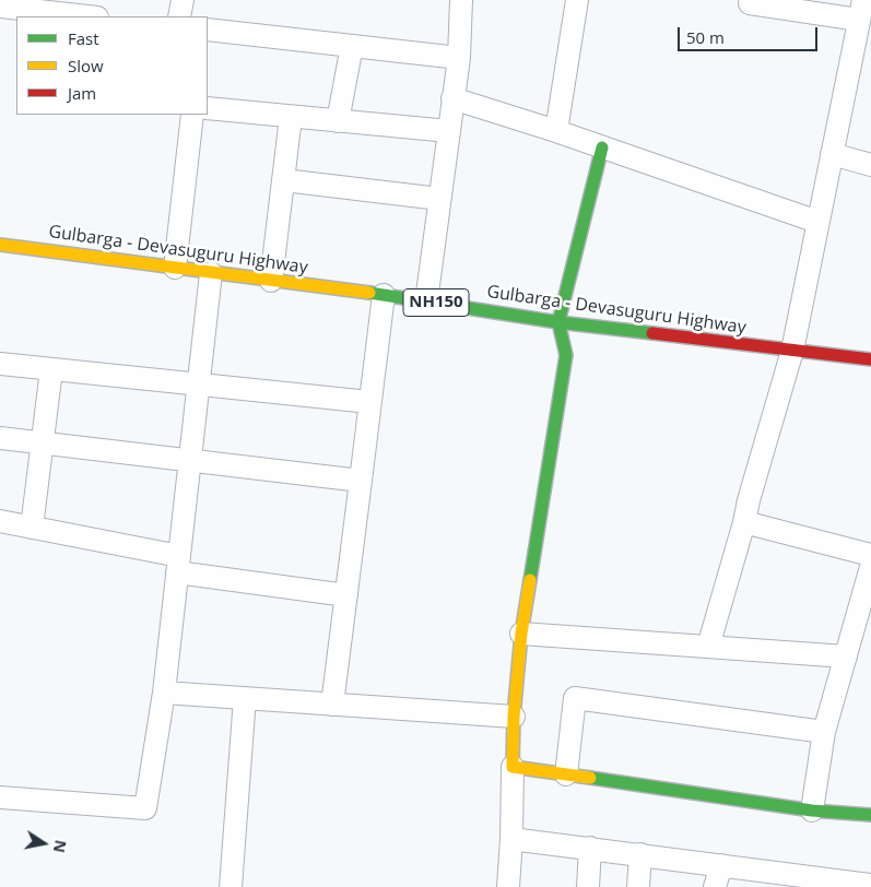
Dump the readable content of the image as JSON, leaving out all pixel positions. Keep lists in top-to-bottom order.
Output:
{
  "streets": {
    "main road": ["Gulbarga - Devasuguru Highway", "NH150"]
  },
  "legend": ["Fast", "Slow", "Jam"],
  "scale_bar": "50 m",
  "north": "right"
}
